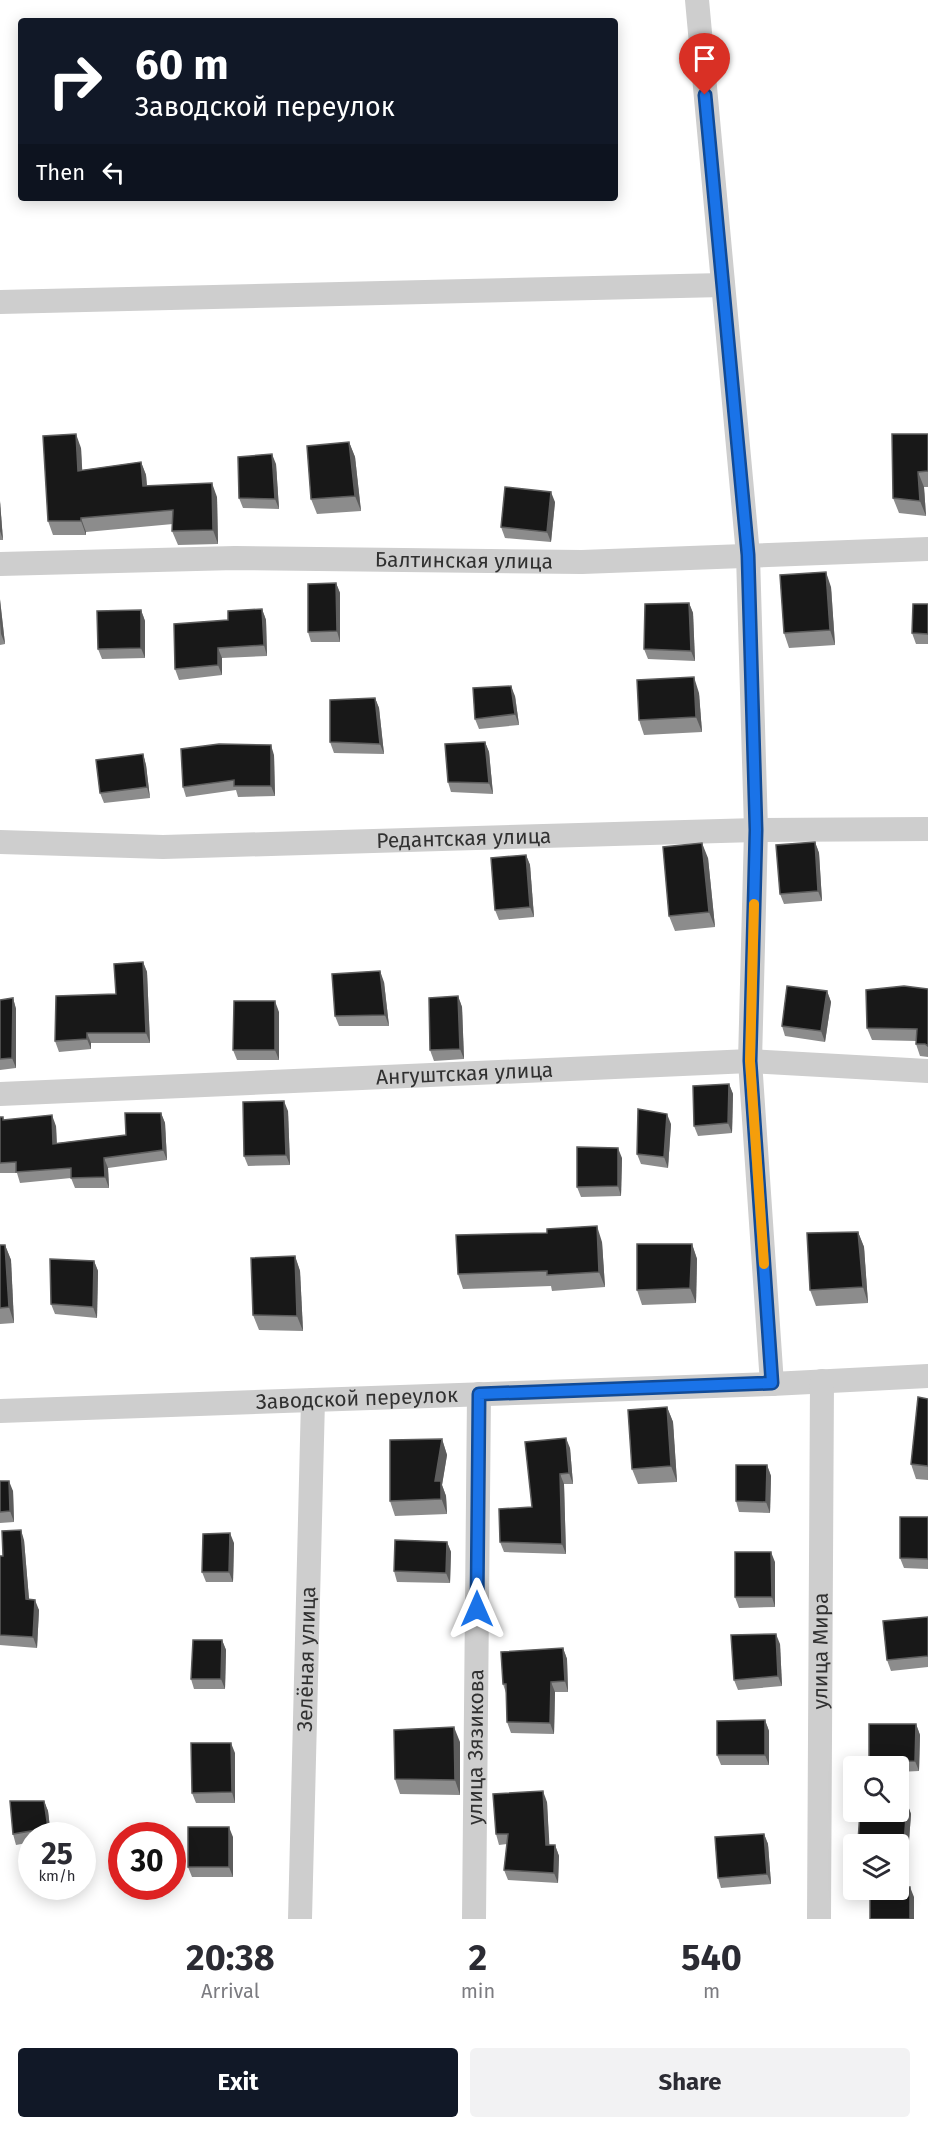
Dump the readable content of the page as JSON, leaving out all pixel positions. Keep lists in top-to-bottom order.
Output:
{
  "streets": {
    "street": [
      "Балтинская улица",
      "Редантская улица",
      "Ангуштская улица",
      "Заводской переулок",
      "улица Мира",
      "Зелёная улица",
      "улица Зязикова"
    ]
  },
  "crossings": [
    ["Заводской переулок", "улица Мира"],
    ["Заводской переулок", "Зелёная улица"],
    ["Заводской переулок", "улица Зязикова"]
  ],
  "page": {
    "turn": ["60 m", "Заводской переулок"],
    "then": "Then",
    "speed": "25 km/h",
    "limit": "30",
    "eta": [
      "20:38",
      "Arrival",
      "2",
      "min",
      "540",
      "m"
    ],
    "buttons": ["Exit", "Share"]
  }
}
